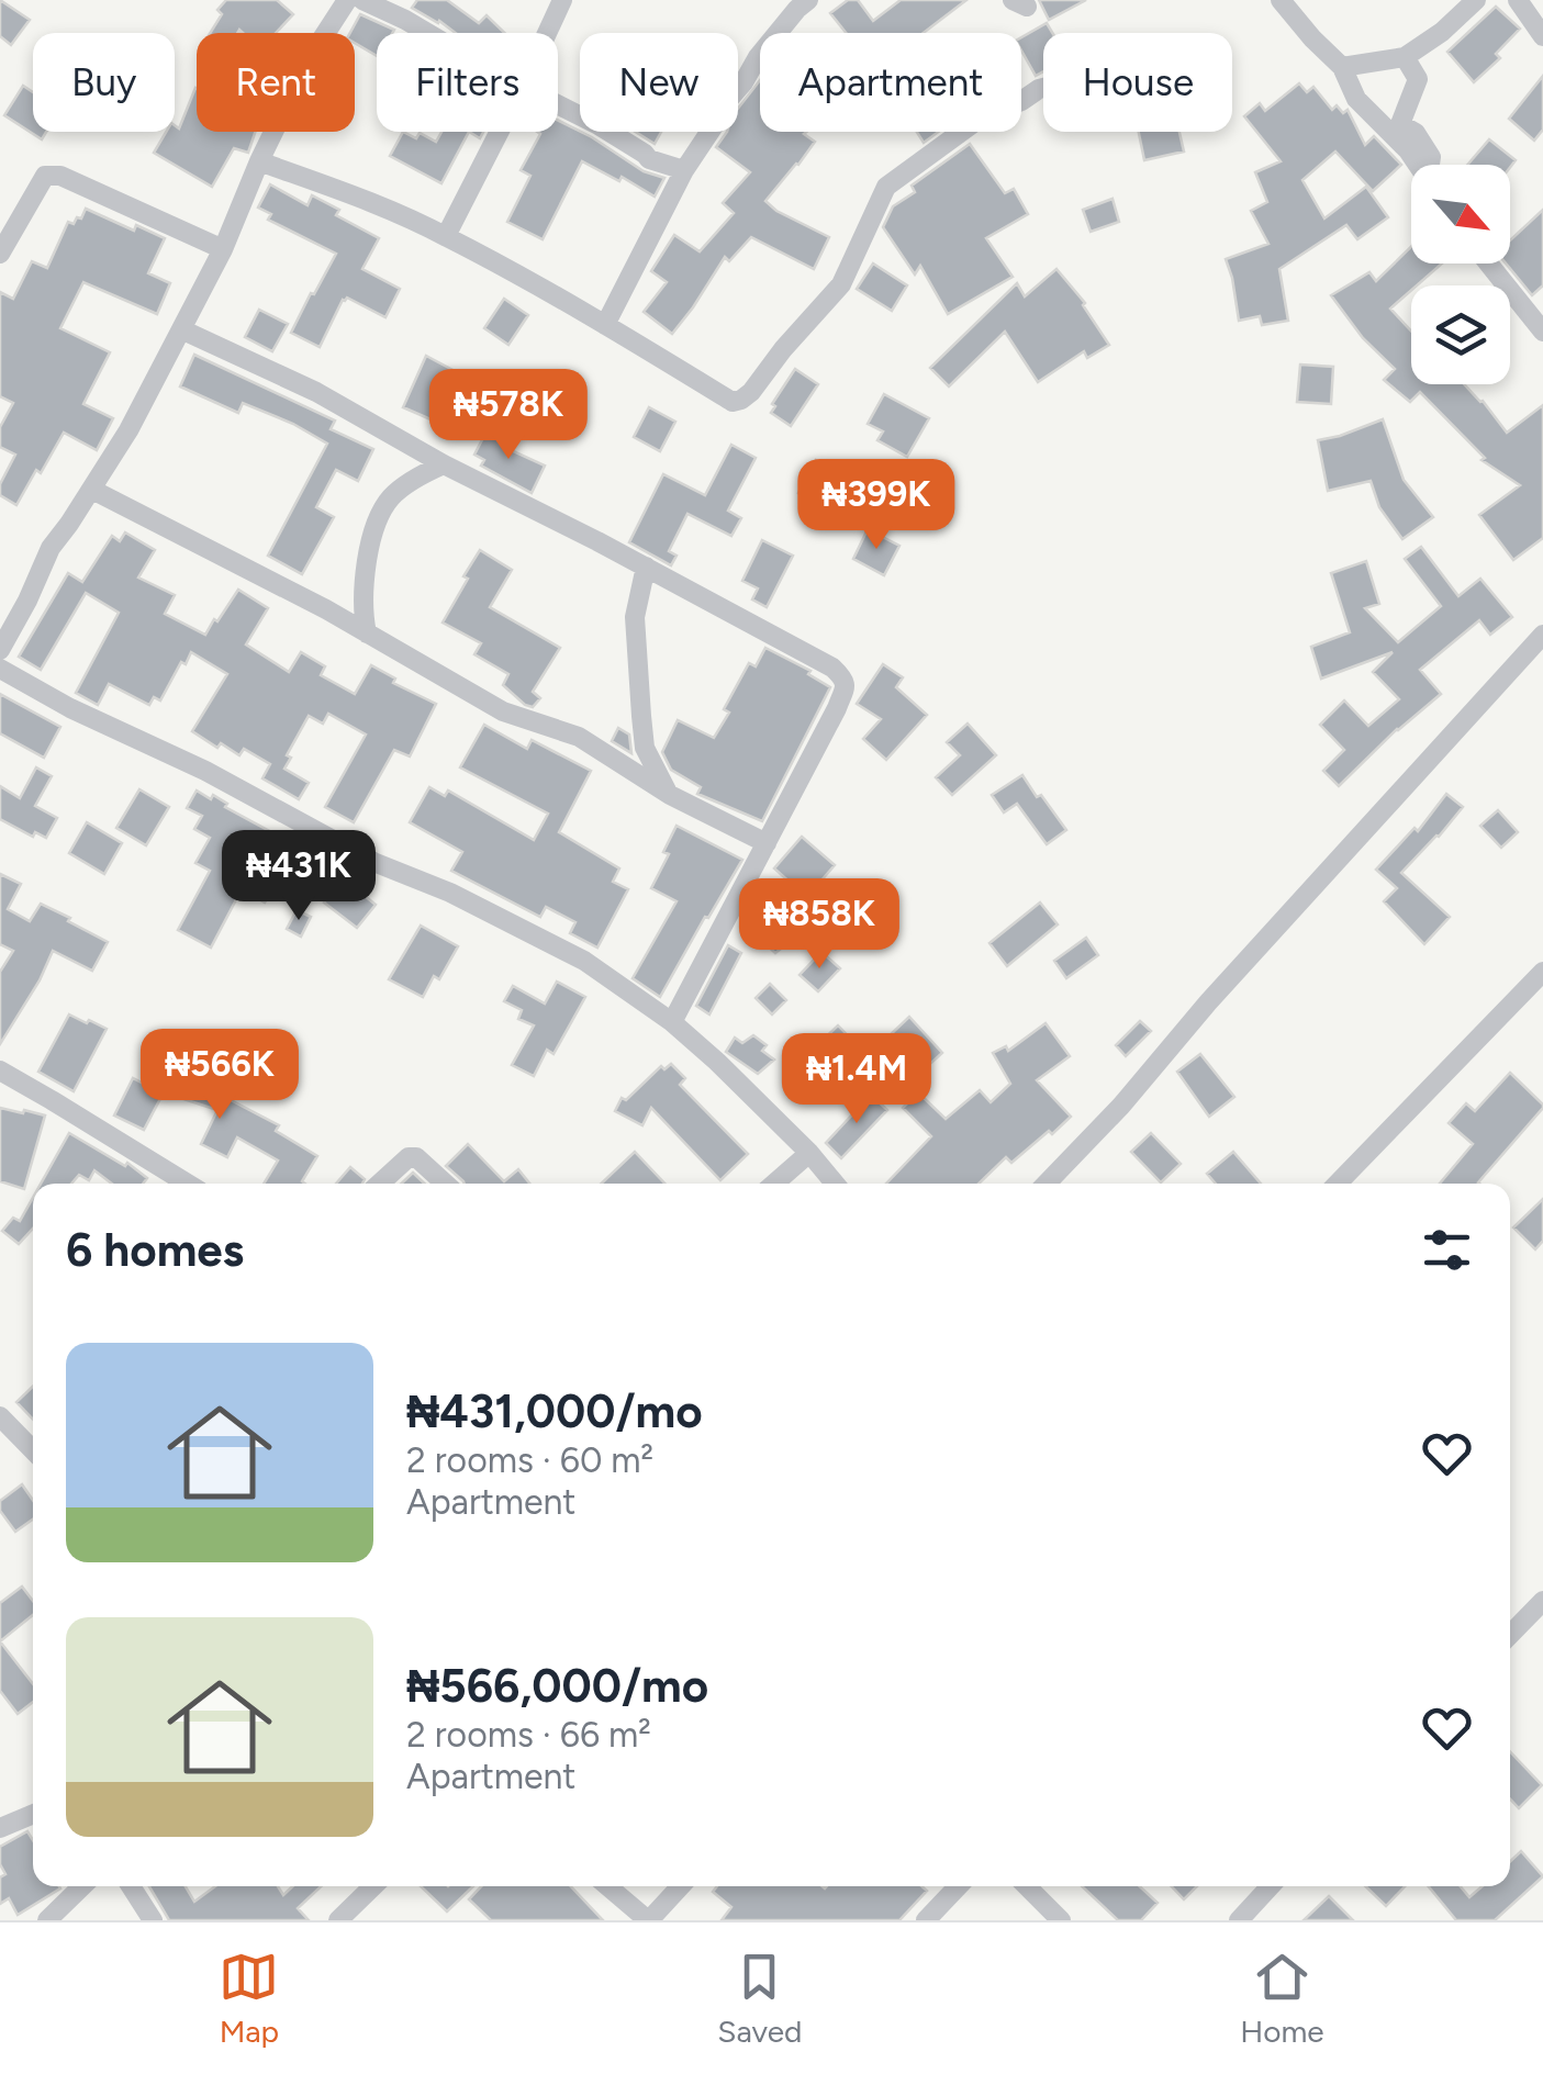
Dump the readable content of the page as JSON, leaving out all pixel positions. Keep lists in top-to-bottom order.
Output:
{
  "north": "bottom right",
  "page": {
    "chip": [
      "Buy",
      "Rent",
      "Filters",
      "New",
      "Apartment",
      "House"
    ],
    "price": [
      "₦578K",
      "₦399K",
      "₦431K",
      "₦858K",
      "₦566K",
      "₦1.4M"
    ],
    "heading": "6 homes",
    "list": [
      {
        "name": "₦431,000/mo",
        "note": "2 rooms · 60 m² · Apartment"
      },
      {
        "name": "₦566,000/mo",
        "note": "2 rooms · 66 m² · Apartment"
      }
    ],
    "tabs": ["Map", "Saved", "Home"]
  }
}
